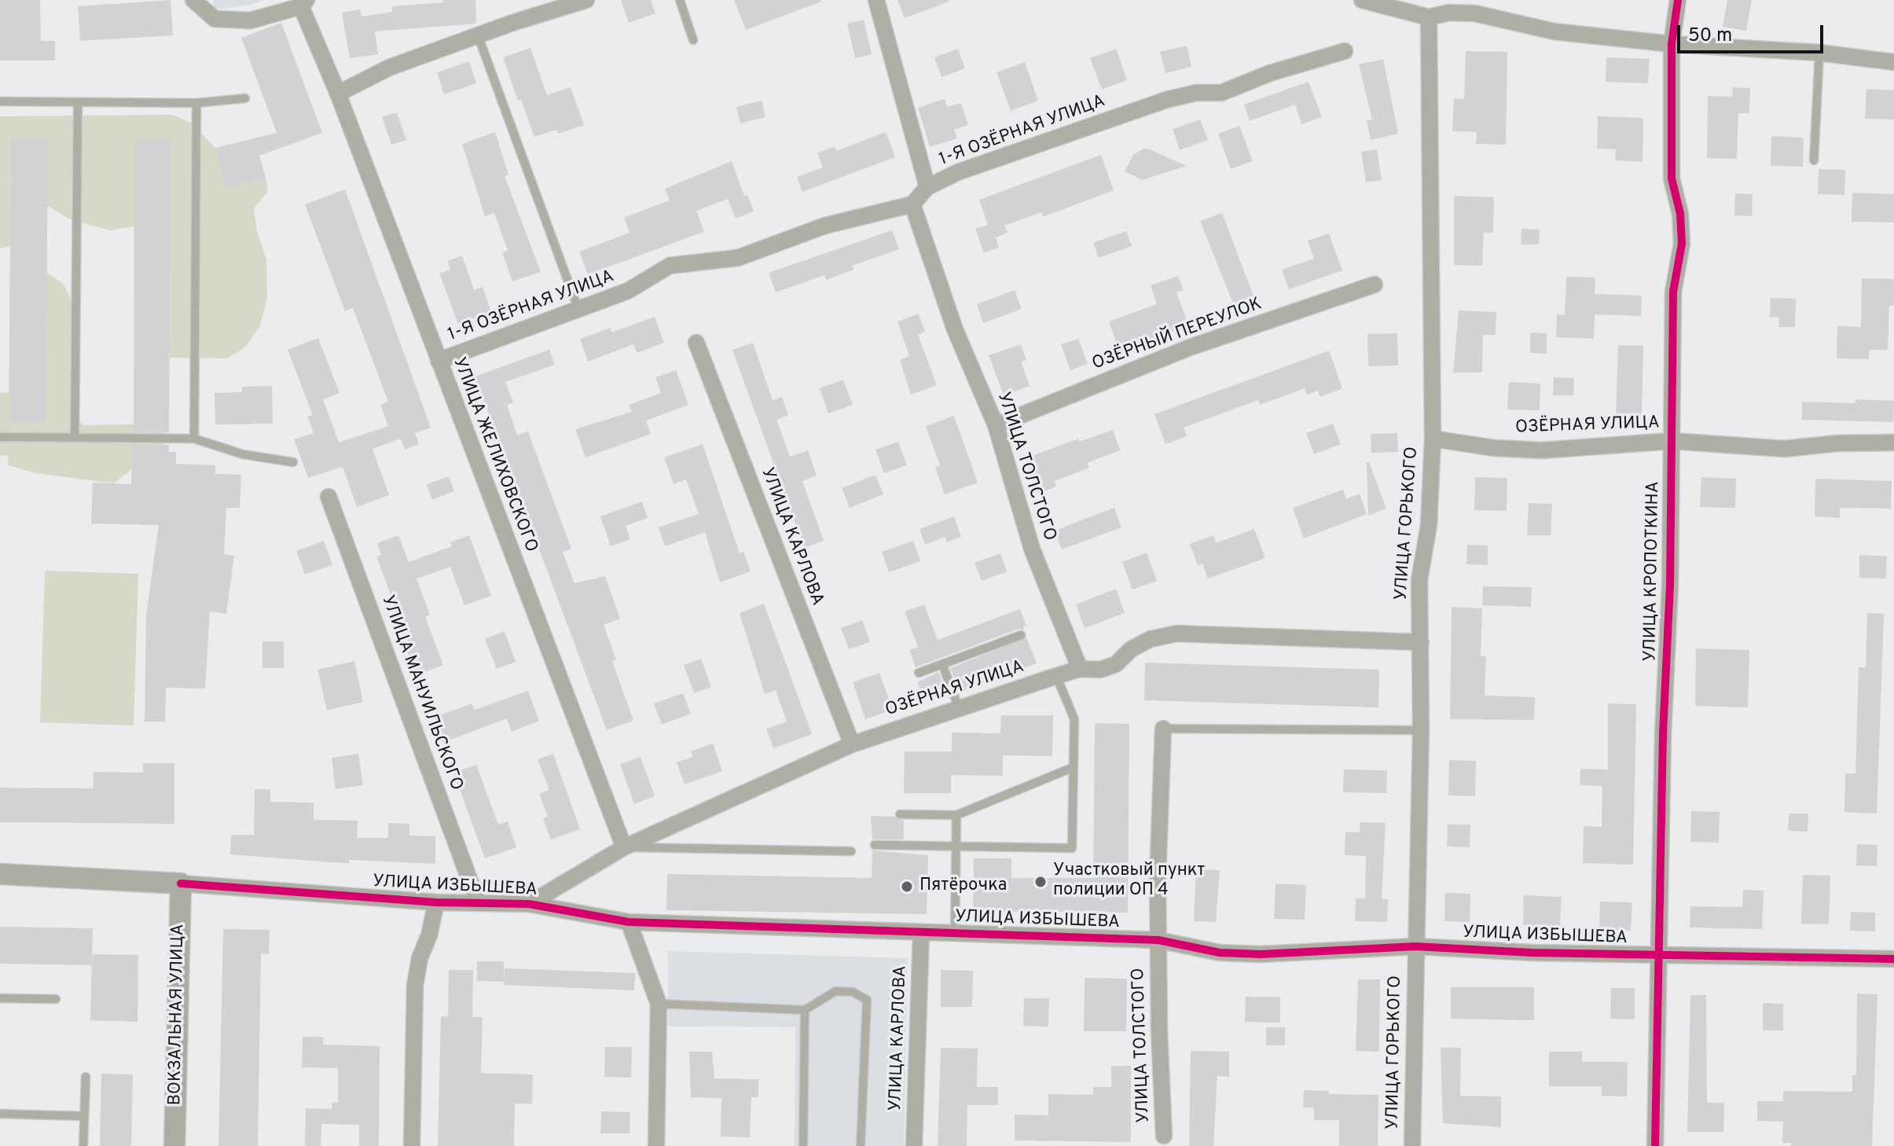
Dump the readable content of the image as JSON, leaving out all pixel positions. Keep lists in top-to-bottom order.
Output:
{
  "streets": {
    "main road": ["УЛИЦА ИЗБЫШЕВА", "ВОКЗАЛЬНАЯ УЛИЦА"],
    "street": [
      "1-Я ОЗЁРНАЯ УЛИЦА",
      "ОЗЁРНЫЙ ПЕРЕУЛОК",
      "ОЗЁРНАЯ УЛИЦА",
      "УЛИЦА ЖЕЛИХОВСКОГО",
      "УЛИЦА ТОЛСТОГО",
      "УЛИЦА ГОРЬКОГО",
      "УЛИЦА КАРЛОВА",
      "УЛИЦА КРОПОТКИНА",
      "УЛИЦА МАНУИЛЬСКОГО"
    ]
  },
  "crossings": [
    ["1-Я ОЗЁРНАЯ УЛИЦА", "УЛИЦА ЖЕЛИХОВСКОГО"],
    ["1-Я ОЗЁРНАЯ УЛИЦА", "УЛИЦА ТОЛСТОГО"],
    ["ОЗЁРНЫЙ ПЕРЕУЛОК", "УЛИЦА ТОЛСТОГО"],
    ["ОЗЁРНАЯ УЛИЦА", "УЛИЦА ЖЕЛИХОВСКОГО"],
    ["ОЗЁРНАЯ УЛИЦА", "УЛИЦА ТОЛСТОГО"],
    ["ОЗЁРНАЯ УЛИЦА", "УЛИЦА ГОРЬКОГО"],
    ["ОЗЁРНАЯ УЛИЦА", "УЛИЦА КАРЛОВА"],
    ["ОЗЁРНАЯ УЛИЦА", "УЛИЦА КРОПОТКИНА"],
    ["ОЗЁРНАЯ УЛИЦА", "УЛИЦА ИЗБЫШЕВА"],
    ["УЛИЦА ТОЛСТОГО", "УЛИЦА ИЗБЫШЕВА"],
    ["УЛИЦА ГОРЬКОГО", "УЛИЦА ИЗБЫШЕВА"],
    ["УЛИЦА КАРЛОВА", "УЛИЦА ИЗБЫШЕВА"],
    ["УЛИЦА КРОПОТКИНА", "УЛИЦА ИЗБЫШЕВА"],
    ["УЛИЦА МАНУИЛЬСКОГО", "УЛИЦА ИЗБЫШЕВА"],
    ["УЛИЦА ИЗБЫШЕВА", "ВОКЗАЛЬНАЯ УЛИЦА"]
  ],
  "places": ["Участковый пункт полиции ОП 4", "Пятёрочка"],
  "scale_bar": "50 m"
}
